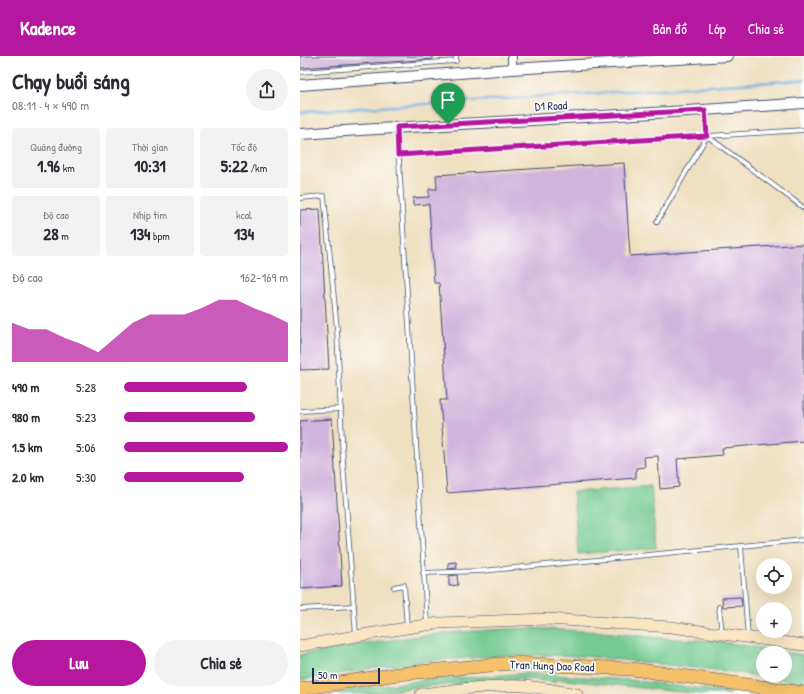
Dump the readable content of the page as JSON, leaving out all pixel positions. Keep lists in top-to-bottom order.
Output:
{
  "streets": {
    "highway": ["Tran Hung Dao Road"],
    "street": ["D1 Road"]
  },
  "scale_bar": "50 m",
  "page": {
    "header": "Kadence",
    "nav": ["Bản đồ", "Lớp", "Chia sẻ"],
    "heading": ["Chạy buổi sáng", "08:11 · 4 × 490 m"],
    "stats": [
      ["Quãng đường", "1.96 km"],
      ["Thời gian", "10:31"],
      ["Tốc độ", "5:22 /km"],
      ["Độ cao", "28 m"],
      ["Nhịp tim", "134 bpm"],
      ["kcal", "134"]
    ],
    "chart": ["Độ cao", "162–169 m"],
    "list": [
      {
        "name": "490 m",
        "note": "5:28"
      },
      {
        "name": "980 m",
        "note": "5:23"
      },
      {
        "name": "1.5 km",
        "note": "5:06"
      },
      {
        "name": "2.0 km",
        "note": "5:30"
      }
    ],
    "map_buttons": ["+", "−"],
    "buttons": ["Lưu", "Chia sẻ"],
    "scale": "50 m"
  }
}
